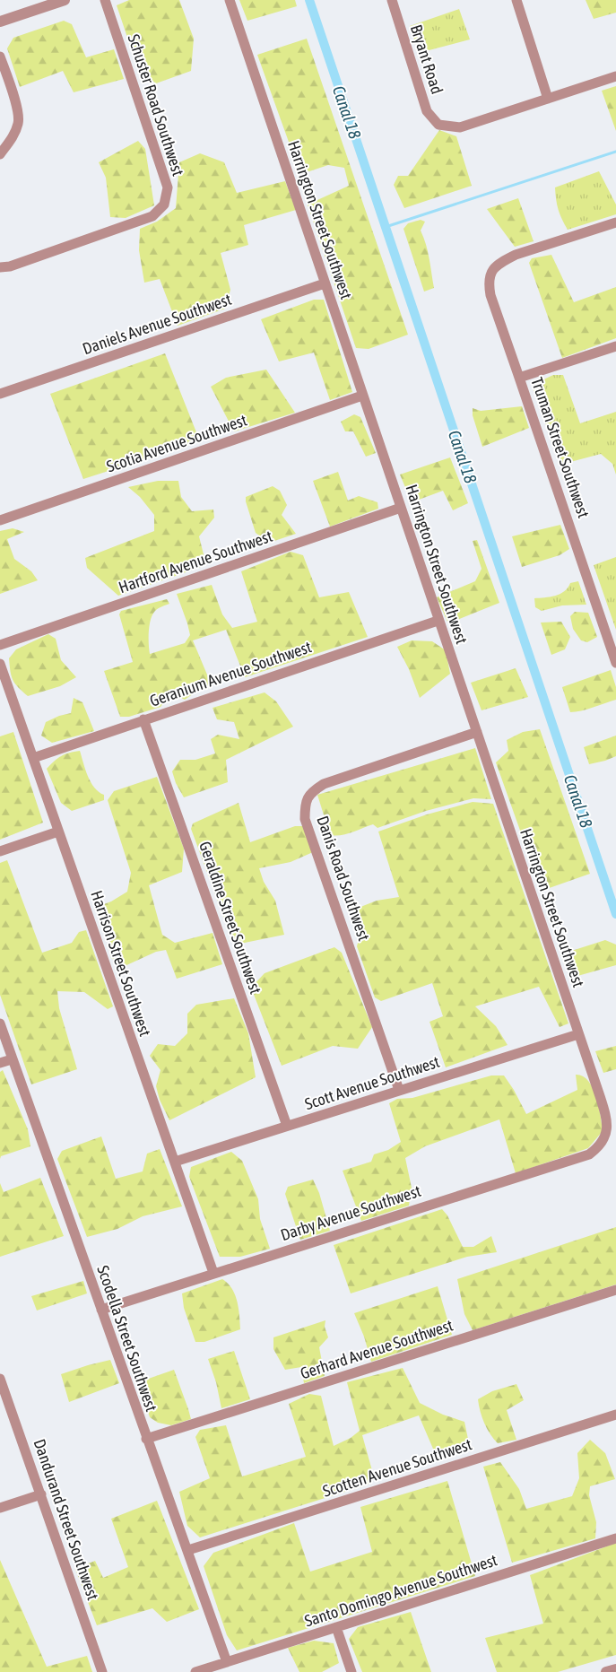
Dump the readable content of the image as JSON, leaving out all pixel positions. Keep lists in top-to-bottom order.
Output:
{
  "streets": {
    "street": [
      "Bryant Road",
      "Schuster Road Southwest",
      "Harrington Street Southwest",
      "Daniels Avenue Southwest",
      "Scotia Avenue Southwest",
      "Truman Street Southwest",
      "Hartford Avenue Southwest",
      "Geranium Avenue Southwest",
      "Danis Road Southwest",
      "Geraldine Street Southwest",
      "Harrison Street Southwest",
      "Scott Avenue Southwest",
      "Darby Avenue Southwest",
      "Scodella Street Southwest",
      "Gerhard Avenue Southwest",
      "Scotten Avenue Southwest",
      "Dandurand Street Southwest",
      "Santo Domingo Avenue Southwest"
    ]
  },
  "crossings": [
    ["Harrington Street Southwest", "Daniels Avenue Southwest"],
    ["Harrington Street Southwest", "Scotia Avenue Southwest"],
    ["Harrington Street Southwest", "Hartford Avenue Southwest"],
    ["Harrington Street Southwest", "Geranium Avenue Southwest"],
    ["Harrington Street Southwest", "Danis Road Southwest"],
    ["Harrington Street Southwest", "Scott Avenue Southwest"],
    ["Harrington Street Southwest", "Darby Avenue Southwest"],
    ["Geranium Avenue Southwest", "Geraldine Street Southwest"],
    ["Geranium Avenue Southwest", "Harrison Street Southwest"],
    ["Danis Road Southwest", "Scott Avenue Southwest"],
    ["Geraldine Street Southwest", "Scott Avenue Southwest"],
    ["Harrison Street Southwest", "Scott Avenue Southwest"],
    ["Harrison Street Southwest", "Darby Avenue Southwest"],
    ["Darby Avenue Southwest", "Scodella Street Southwest"],
    ["Scodella Street Southwest", "Gerhard Avenue Southwest"],
    ["Scodella Street Southwest", "Scotten Avenue Southwest"],
    ["Scodella Street Southwest", "Santo Domingo Avenue Southwest"]
  ],
  "water": ["Canal 18"]
}
